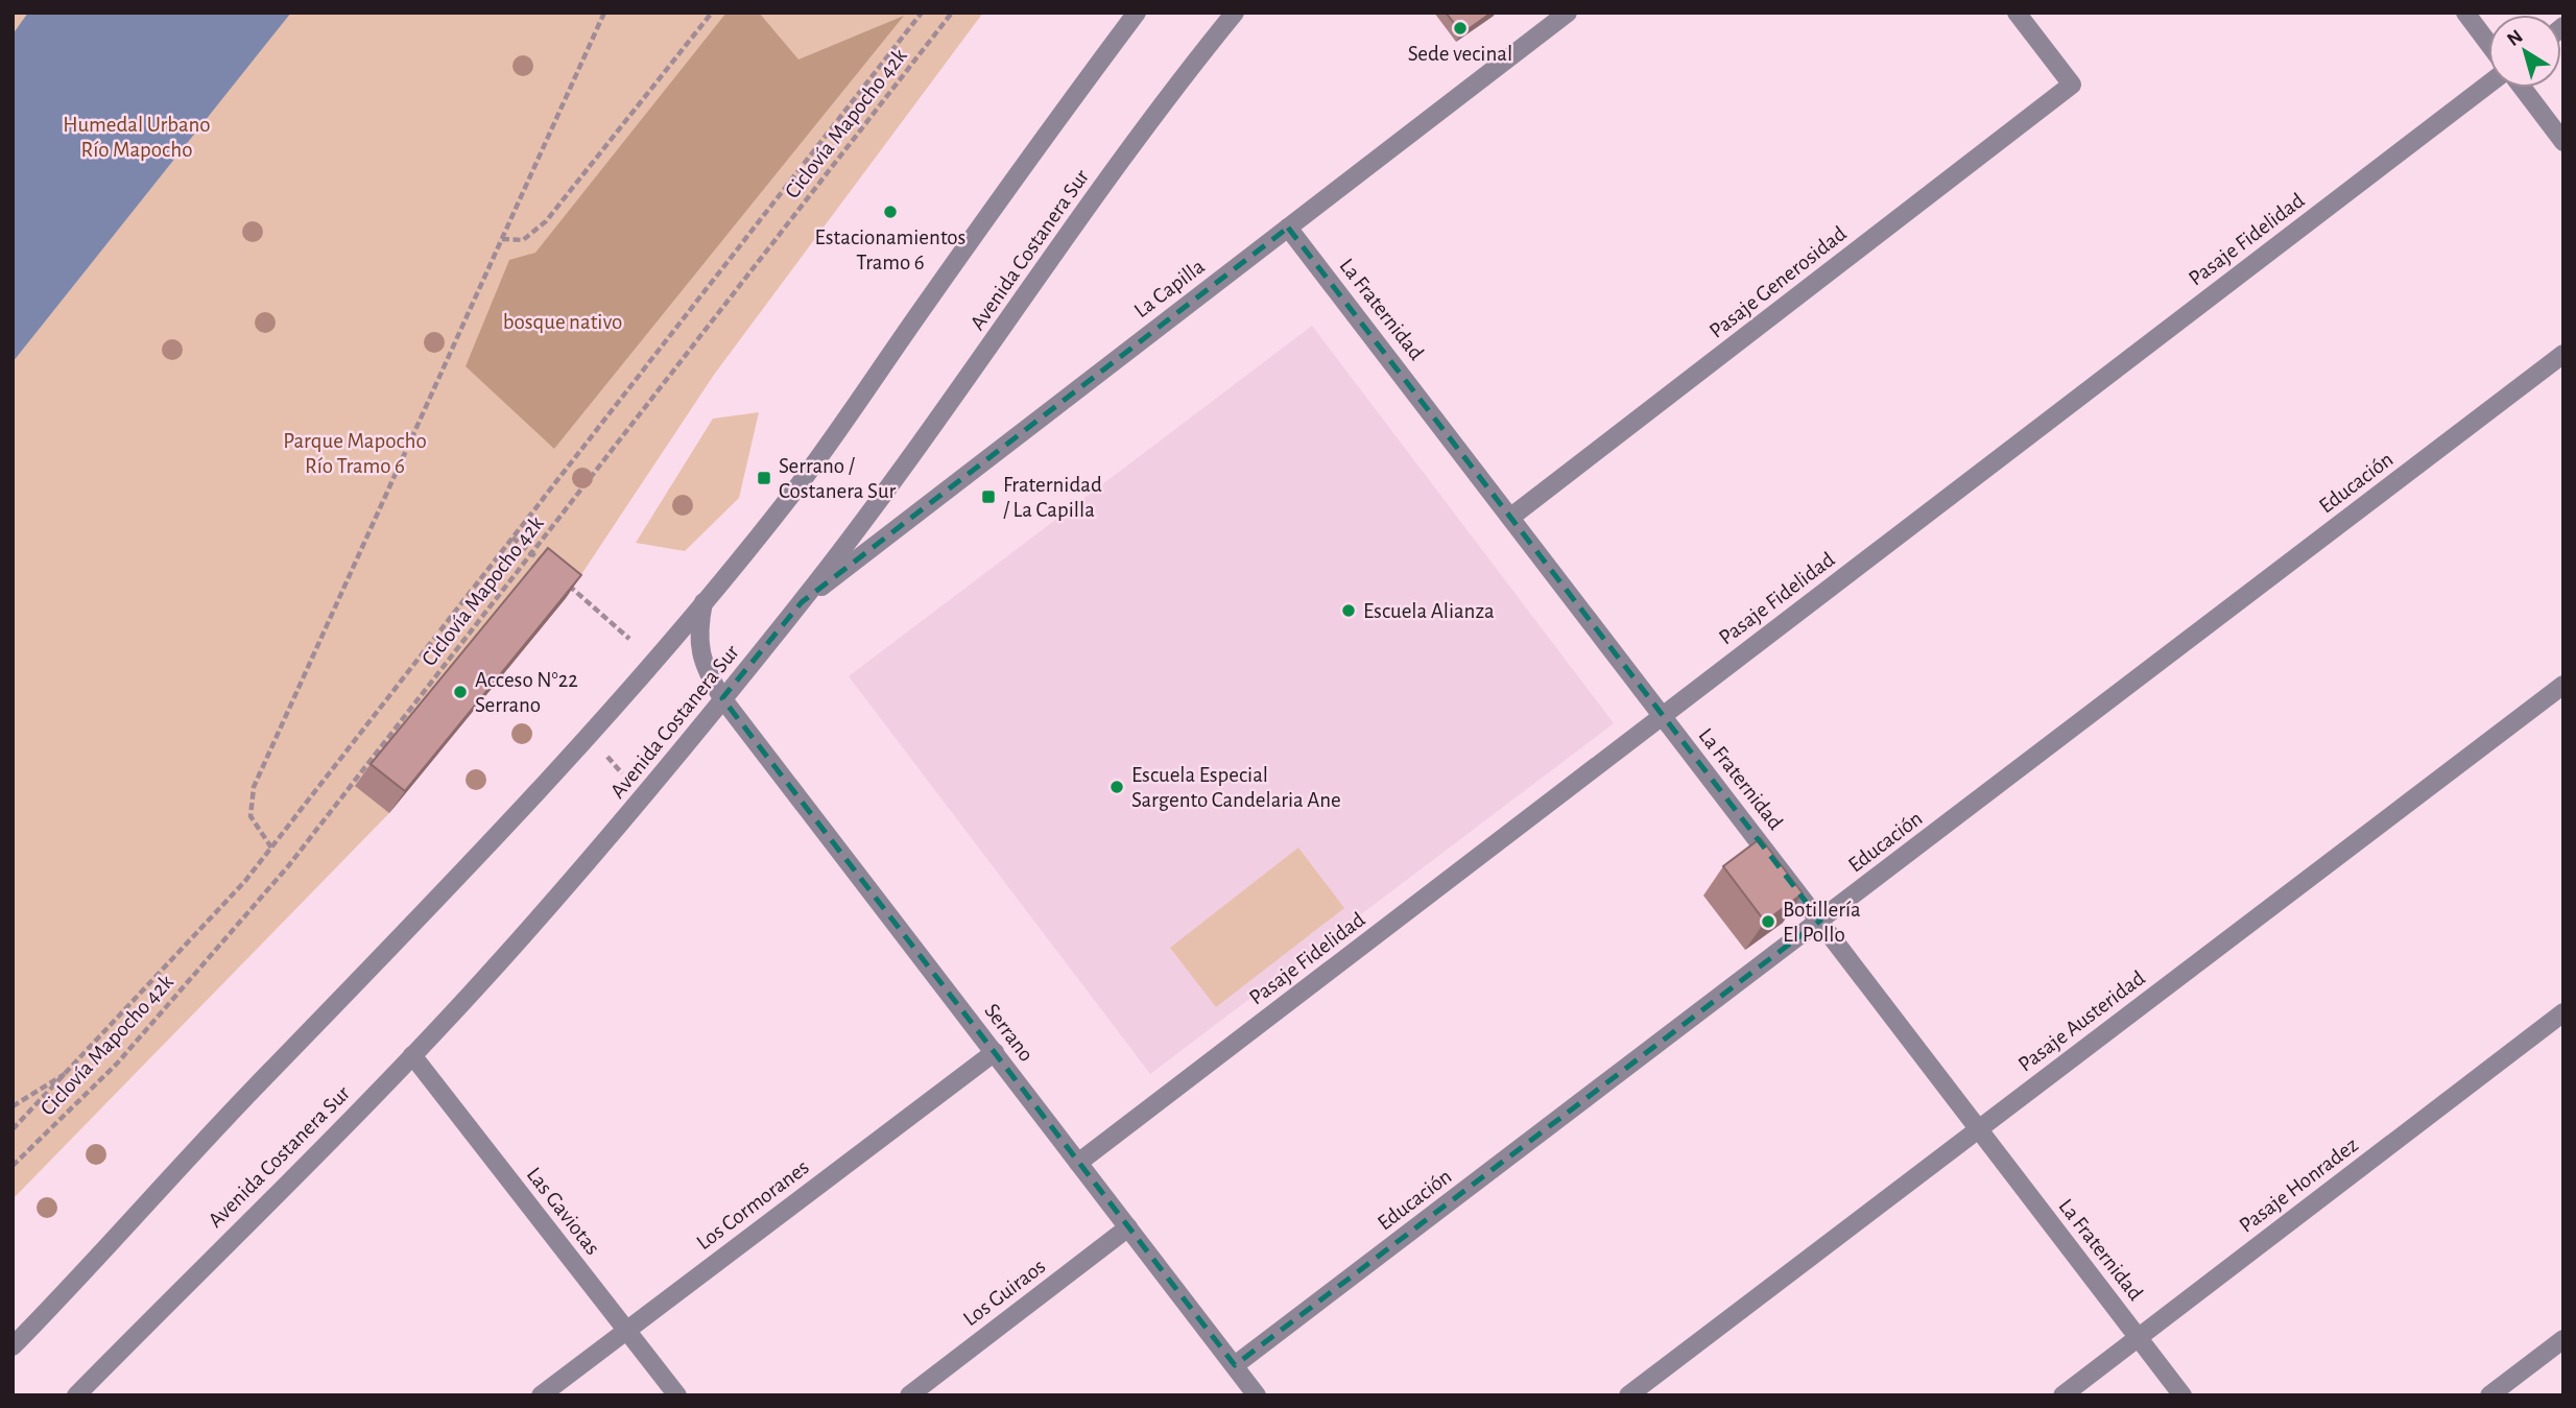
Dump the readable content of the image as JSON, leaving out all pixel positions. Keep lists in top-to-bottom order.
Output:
{
  "streets": {
    "street": [
      "Pasaje Fidelidad",
      "Avenida Costanera Sur",
      "Pasaje Generosidad",
      "La Capilla",
      "La Fraternidad",
      "Educación",
      "Pasaje Austeridad",
      "Serrano",
      "Pasaje Honradez",
      "Los Cormoranes",
      "Las Gaviotas",
      "Los Guiraos"
    ],
    "path": ["Ciclovía Mapocho 42k"]
  },
  "crossings": [
    ["Pasaje Fidelidad", "La Fraternidad"],
    ["Pasaje Fidelidad", "Serrano"],
    ["Avenida Costanera Sur", "La Capilla"],
    ["Avenida Costanera Sur", "Serrano"],
    ["Avenida Costanera Sur", "Las Gaviotas"],
    ["Pasaje Generosidad", "La Fraternidad"],
    ["La Capilla", "La Fraternidad"],
    ["La Fraternidad", "Educación"],
    ["La Fraternidad", "Pasaje Austeridad"],
    ["La Fraternidad", "Pasaje Honradez"],
    ["Educación", "Serrano"],
    ["Serrano", "Los Cormoranes"],
    ["Serrano", "Los Guiraos"],
    ["Los Cormoranes", "Las Gaviotas"]
  ],
  "parks": ["Humedal Urbano Río Mapocho", "bosque nativo", "Parque Mapocho Río Tramo 6"],
  "places": {
    "other": [
      "Sede vecinal",
      "Estacionamientos Tramo 6",
      "Escuela Alianza",
      "Acceso N°22 Serrano",
      "Escuela Especial Sargento Candelaria Ane",
      "Botillería El Pollo"
    ],
    "transit": ["Serrano / Costanera Sur", "Fraternidad / La Capilla"]
  },
  "north": "top left"
}
